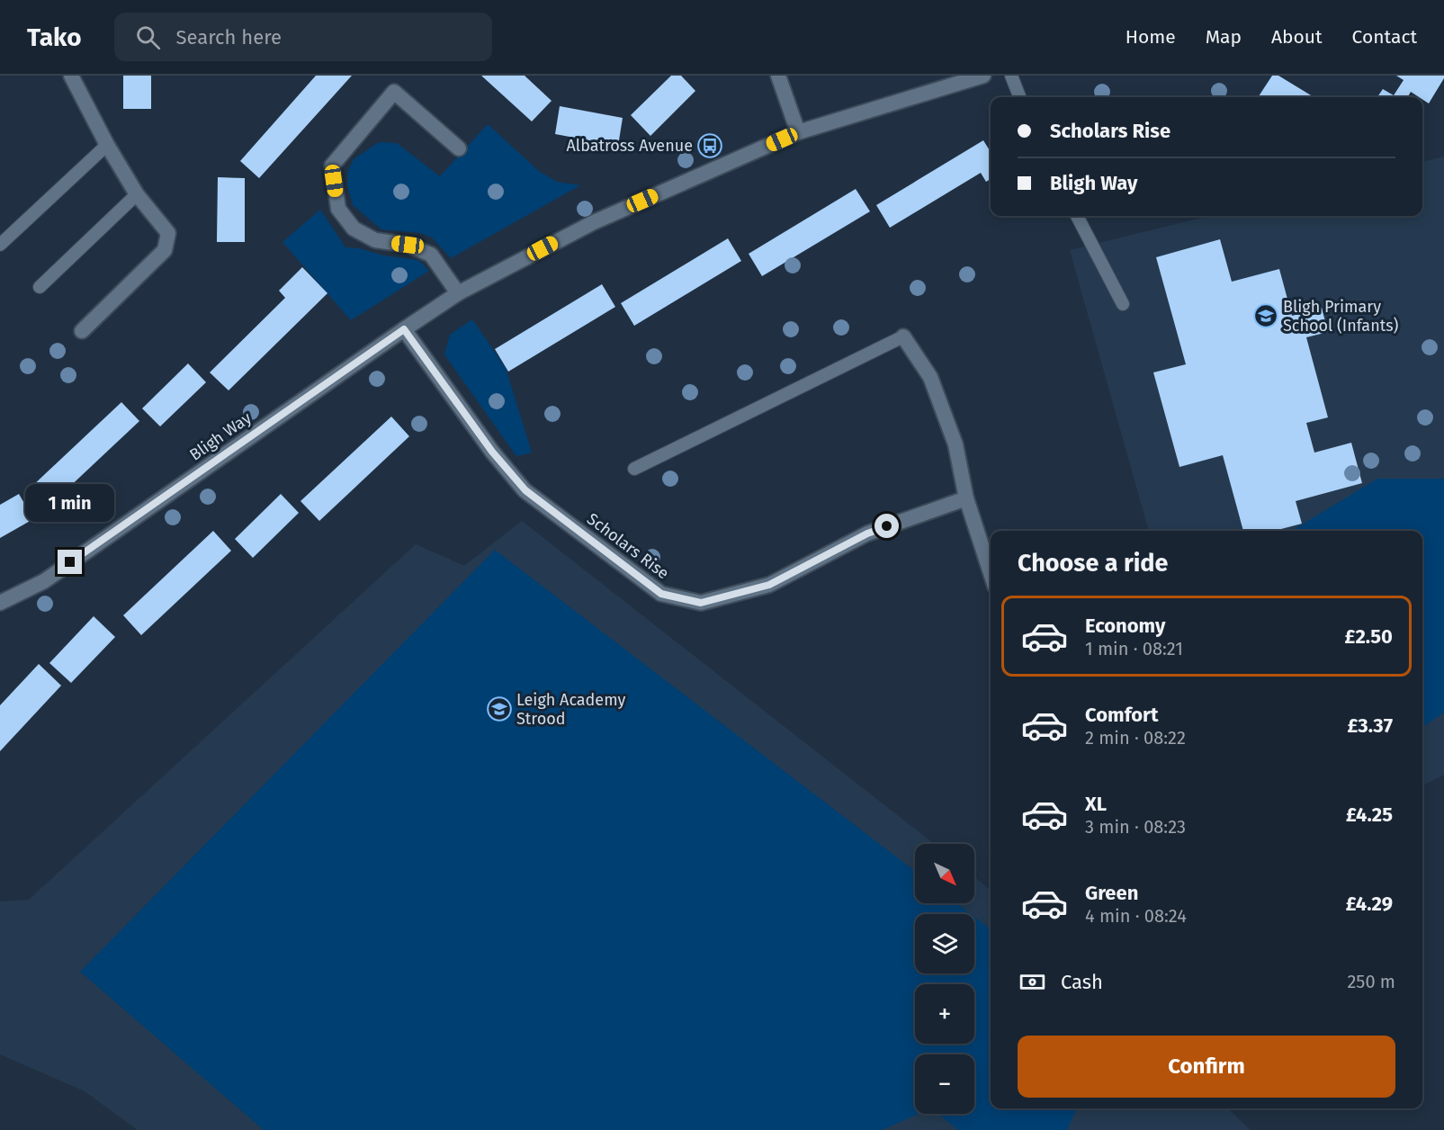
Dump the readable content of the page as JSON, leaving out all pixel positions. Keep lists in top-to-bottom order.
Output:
{
  "streets": {
    "street": ["Bligh Way", "Scholars Rise"]
  },
  "crossings": [
    ["Bligh Way", "Scholars Rise"]
  ],
  "places": {
    "bus stop": ["Albatross Avenue"],
    "school or university": ["Bligh Primary School (Infants)", "Leigh Academy Strood"]
  },
  "north": "bottom right",
  "page": {
    "header": "Tako",
    "search": "Search here",
    "nav": [
      "Home",
      "Map",
      "About",
      "Contact"
    ],
    "banner": ["Scholars Rise", "Bligh Way"],
    "bubble": "1 min",
    "heading": "Choose a ride",
    "list": [
      {
        "name": "Economy",
        "note": "1 min · 08:21",
        "value": "£2.50"
      },
      {
        "name": "Comfort",
        "note": "2 min · 08:22",
        "value": "£3.37"
      },
      {
        "name": "XL",
        "note": "3 min · 08:23",
        "value": "£4.25"
      },
      {
        "name": "Green",
        "note": "4 min · 08:24",
        "value": "£4.29"
      }
    ],
    "map_buttons": ["+", "−"],
    "pay": ["Cash", "250 m"],
    "buttons": "Confirm"
  }
}
